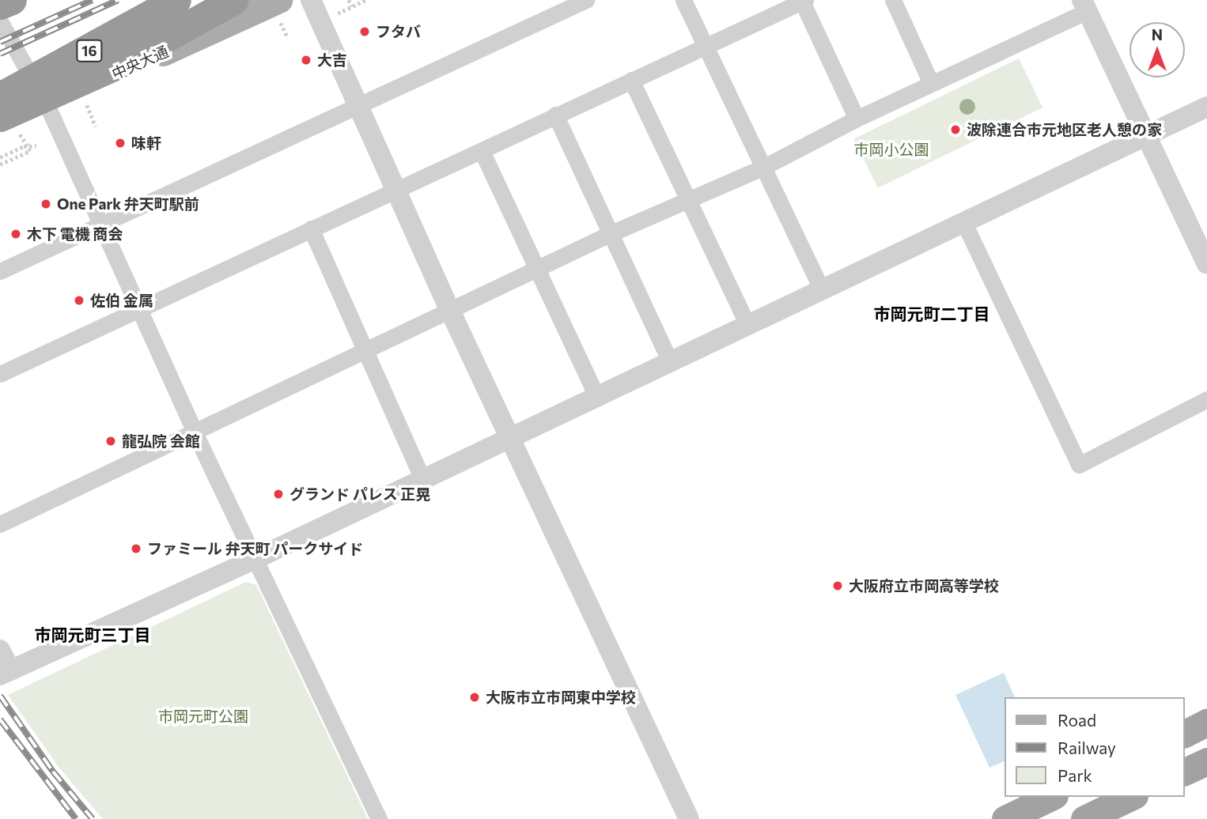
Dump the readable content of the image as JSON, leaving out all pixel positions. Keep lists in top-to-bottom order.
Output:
{
  "streets": {
    "highway": ["16"],
    "main road": ["中央大通"]
  },
  "districts": ["市岡元町二丁目", "市岡元町三丁目"],
  "parks": ["市岡小公園", "市岡元町公園"],
  "places": [
    "フタバ",
    "大吉",
    "波除連合市元地区老人憩の家",
    "味軒",
    "One Park 弁天町駅前",
    "木下 電機 商会",
    "佐伯 金属",
    "龍弘院 会館",
    "グランド パレス 正晃",
    "ファミール 弁天町 パークサイド",
    "大阪府立市岡高等学校",
    "大阪市立市岡東中学校"
  ],
  "legend": ["Road", "Railway", "Park"],
  "north": "top"
}
